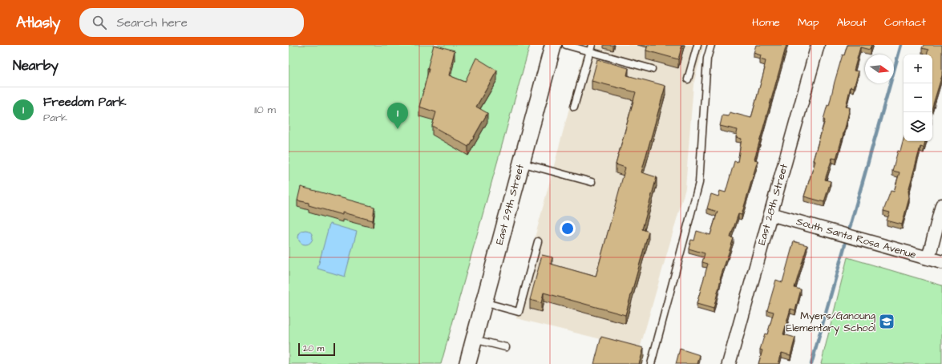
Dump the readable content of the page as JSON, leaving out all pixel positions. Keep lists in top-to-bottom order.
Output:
{
  "streets": {
    "street": ["East 29th Street", "East 28th Street", "South Santa Rosa Avenue"]
  },
  "crossings": [
    ["East 28th Street", "South Santa Rosa Avenue"]
  ],
  "places": {
    "school or university": ["Myers/Ganoung Elementary School"]
  },
  "scale_bar": "20 m",
  "north": "right",
  "page": {
    "header": "Atlasly",
    "search": "Search here",
    "nav": [
      "Home",
      "Map",
      "About",
      "Contact"
    ],
    "heading": "Nearby",
    "map_buttons": ["+", "−"],
    "list": [
      {
        "mark": "1",
        "name": "Freedom Park",
        "note": "Park",
        "value": "110 m"
      }
    ],
    "pins": "1",
    "scale": "20 m"
  }
}
